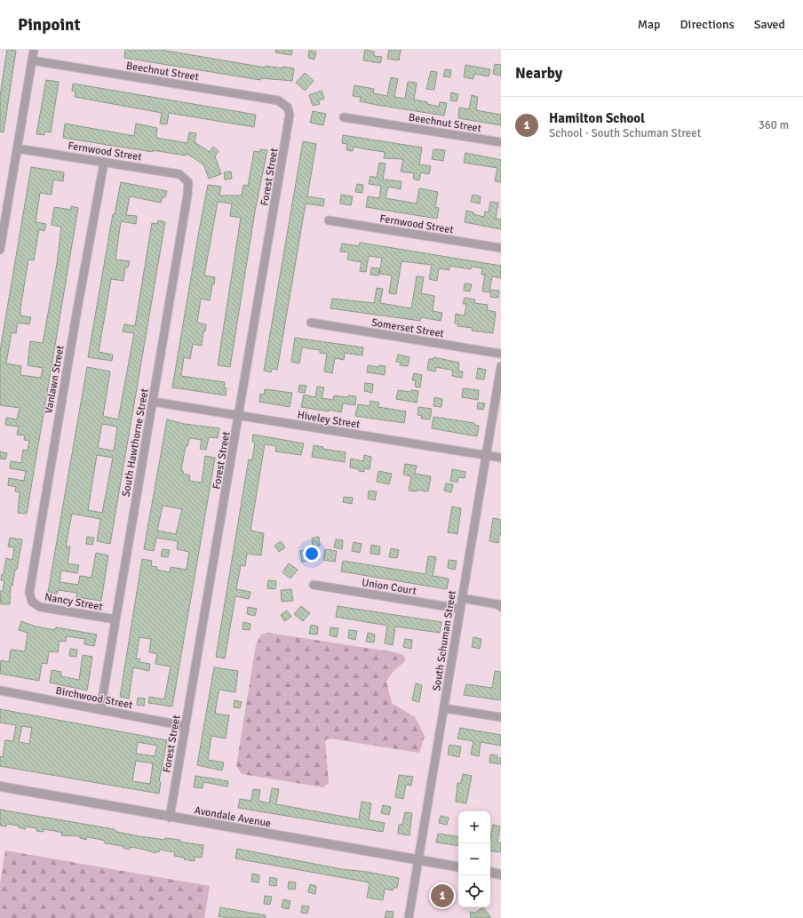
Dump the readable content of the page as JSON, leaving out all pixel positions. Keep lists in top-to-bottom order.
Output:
{
  "streets": {
    "street": [
      "Beechnut Street",
      "Fernwood Street",
      "Forest Street",
      "Somerset Street",
      "Vanlawn Street",
      "Hiveley Street",
      "South Hawthorne Street",
      "Union Court",
      "Nancy Street",
      "South Schuman Street",
      "Birchwood Street",
      "Avondale Avenue"
    ]
  },
  "crossings": [
    ["Beechnut Street", "Forest Street"],
    ["Fernwood Street", "Vanlawn Street"],
    ["Fernwood Street", "South Hawthorne Street"],
    ["Forest Street", "Hiveley Street"],
    ["Forest Street", "Birchwood Street"],
    ["Forest Street", "Avondale Avenue"],
    ["Vanlawn Street", "Nancy Street"],
    ["Hiveley Street", "South Hawthorne Street"],
    ["Hiveley Street", "South Schuman Street"],
    ["South Hawthorne Street", "Nancy Street"],
    ["South Hawthorne Street", "Birchwood Street"],
    ["Union Court", "South Schuman Street"],
    ["South Schuman Street", "Avondale Avenue"]
  ],
  "page": {
    "header": "Pinpoint",
    "nav": ["Map", "Directions", "Saved"],
    "heading": "Nearby",
    "list": [
      {
        "mark": "1",
        "name": "Hamilton School",
        "note": "School · South Schuman Street",
        "value": "360 m"
      }
    ],
    "map_buttons": ["+", "−"],
    "pins": "1"
  }
}
